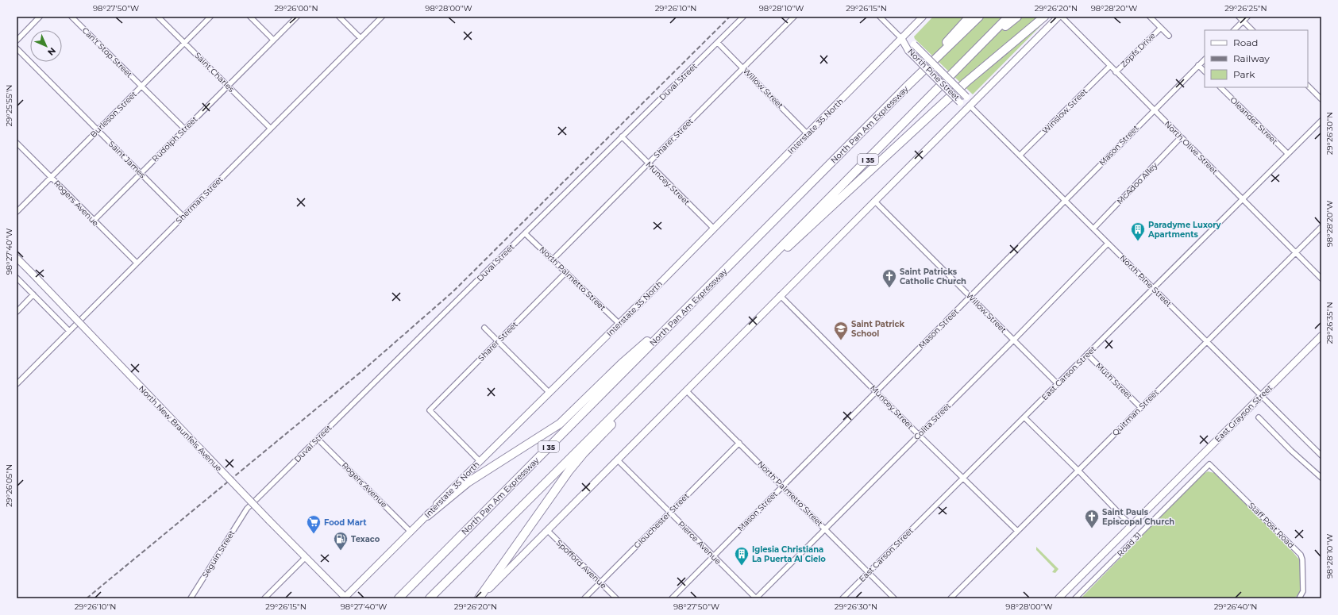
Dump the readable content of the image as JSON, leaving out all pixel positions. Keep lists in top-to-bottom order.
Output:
{
  "streets": {
    "highway": ["North Pan Am Expressway", "I 35"],
    "main road": [
      "North Pine Street",
      "Interstate 35 North",
      "East Grayson Street",
      "North New Braunfels Avenue"
    ],
    "street": [
      "Zopfs Drive",
      "Can't Stop Street",
      "Saint Charles",
      "Duval Street",
      "Willow Street",
      "Winslow Street",
      "Burleson Street",
      "Oleander Street",
      "Sharer Street",
      "Rudolph Street",
      "Mason Street",
      "North Olive Street",
      "Saint James",
      "Muncey Street",
      "McAdoo Alley",
      "Sherman Street",
      "Rogers Avenue",
      "North Palmetto Street",
      "East Carson Street",
      "Muth Street",
      "Quitman Street",
      "Colita Street",
      "Glouchester Street",
      "Staff Post Road",
      "Pierce Avenue",
      "Road 31",
      "Seguin Street",
      "Spofford Avenue"
    ]
  },
  "crossings": [
    ["Zopfs Drive", "North Olive Street"],
    ["Can't Stop Street", "Burleson Street"],
    ["Can't Stop Street", "Rudolph Street"],
    ["Saint Charles", "Burleson Street"],
    ["Saint Charles", "Rudolph Street"],
    ["Saint Charles", "Sherman Street"],
    ["North Pine Street", "Winslow Street"],
    ["North Pine Street", "Interstate 35 North"],
    ["North Pine Street", "Mason Street"],
    ["North Pine Street", "McAdoo Alley"],
    ["North Pine Street", "East Carson Street"],
    ["North Pine Street", "Quitman Street"],
    ["North Pine Street", "East Grayson Street"],
    ["North Pine Street", "Colita Street"],
    ["Duval Street", "Willow Street"],
    ["Duval Street", "Muncey Street"],
    ["Duval Street", "Rogers Avenue"],
    ["Duval Street", "North Palmetto Street"],
    ["Duval Street", "Seguin Street"],
    ["Willow Street", "Interstate 35 North"],
    ["Willow Street", "Sharer Street"],
    ["Willow Street", "Mason Street"],
    ["Willow Street", "East Carson Street"],
    ["Willow Street", "Colita Street"],
    ["Winslow Street", "North Olive Street"],
    ["Burleson Street", "Saint James"],
    ["Burleson Street", "Rogers Avenue"],
    ["Oleander Street", "East Carson Street"],
    ["Interstate 35 North", "Sharer Street"],
    ["Interstate 35 North", "Muncey Street"],
    ["Interstate 35 North", "Rogers Avenue"],
    ["Interstate 35 North", "North Palmetto Street"],
    ["Interstate 35 North", "North New Braunfels Avenue"],
    ["Sharer Street", "Muncey Street"],
    ["Sharer Street", "North Palmetto Street"],
    ["Rudolph Street", "Saint James"],
    ["Rudolph Street", "Rogers Avenue"],
    ["Mason Street", "North Olive Street"],
    ["Mason Street", "Muncey Street"],
    ["Mason Street", "North Palmetto Street"],
    ["Mason Street", "Pierce Avenue"],
    ["North Olive Street", "McAdoo Alley"],
    ["North Olive Street", "East Carson Street"],
    ["North Olive Street", "Quitman Street"],
    ["Saint James", "Sherman Street"],
    ["Muncey Street", "East Carson Street"],
    ["Muncey Street", "Quitman Street"],
    ["Muncey Street", "Colita Street"],
    ["Sherman Street", "Rogers Avenue"],
    ["North Palmetto Street", "East Carson Street"],
    ["North Palmetto Street", "Colita Street"],
    ["North Palmetto Street", "Glouchester Street"],
    ["East Carson Street", "Muth Street"],
    ["Muth Street", "Quitman Street"],
    ["Colita Street", "Pierce Avenue"],
    ["Glouchester Street", "Pierce Avenue"],
    ["Glouchester Street", "Spofford Avenue"],
    ["Staff Post Road", "Road 31"]
  ],
  "places": {
    "building": ["Paradyme Luxory Apartments", "Iglesia Christiana La Puerta Al Cielo"],
    "church": ["Saint Patricks Catholic Church", "Saint Pauls Episcopal Church"],
    "school or university": ["Saint Patrick School"],
    "supermarket": ["Food Mart"],
    "fuel station": ["Texaco"]
  },
  "legend": ["Road", "Railway", "Park"],
  "north": "bottom right",
  "coordinates": [
    "98°27'50\"W",
    "29°26'00\"N",
    "98°28'00\"W",
    "29°26'10\"N",
    "98°28'10\"W",
    "29°26'15\"N",
    "29°26'20\"N",
    "98°28'20\"W",
    "29°26'25\"N",
    "29°25'55\"N",
    "29°26'30\"N",
    "98°27'40\"W",
    "29°26'35\"N",
    "29°26'05\"N",
    "29°26'40\"N"
  ]
}
